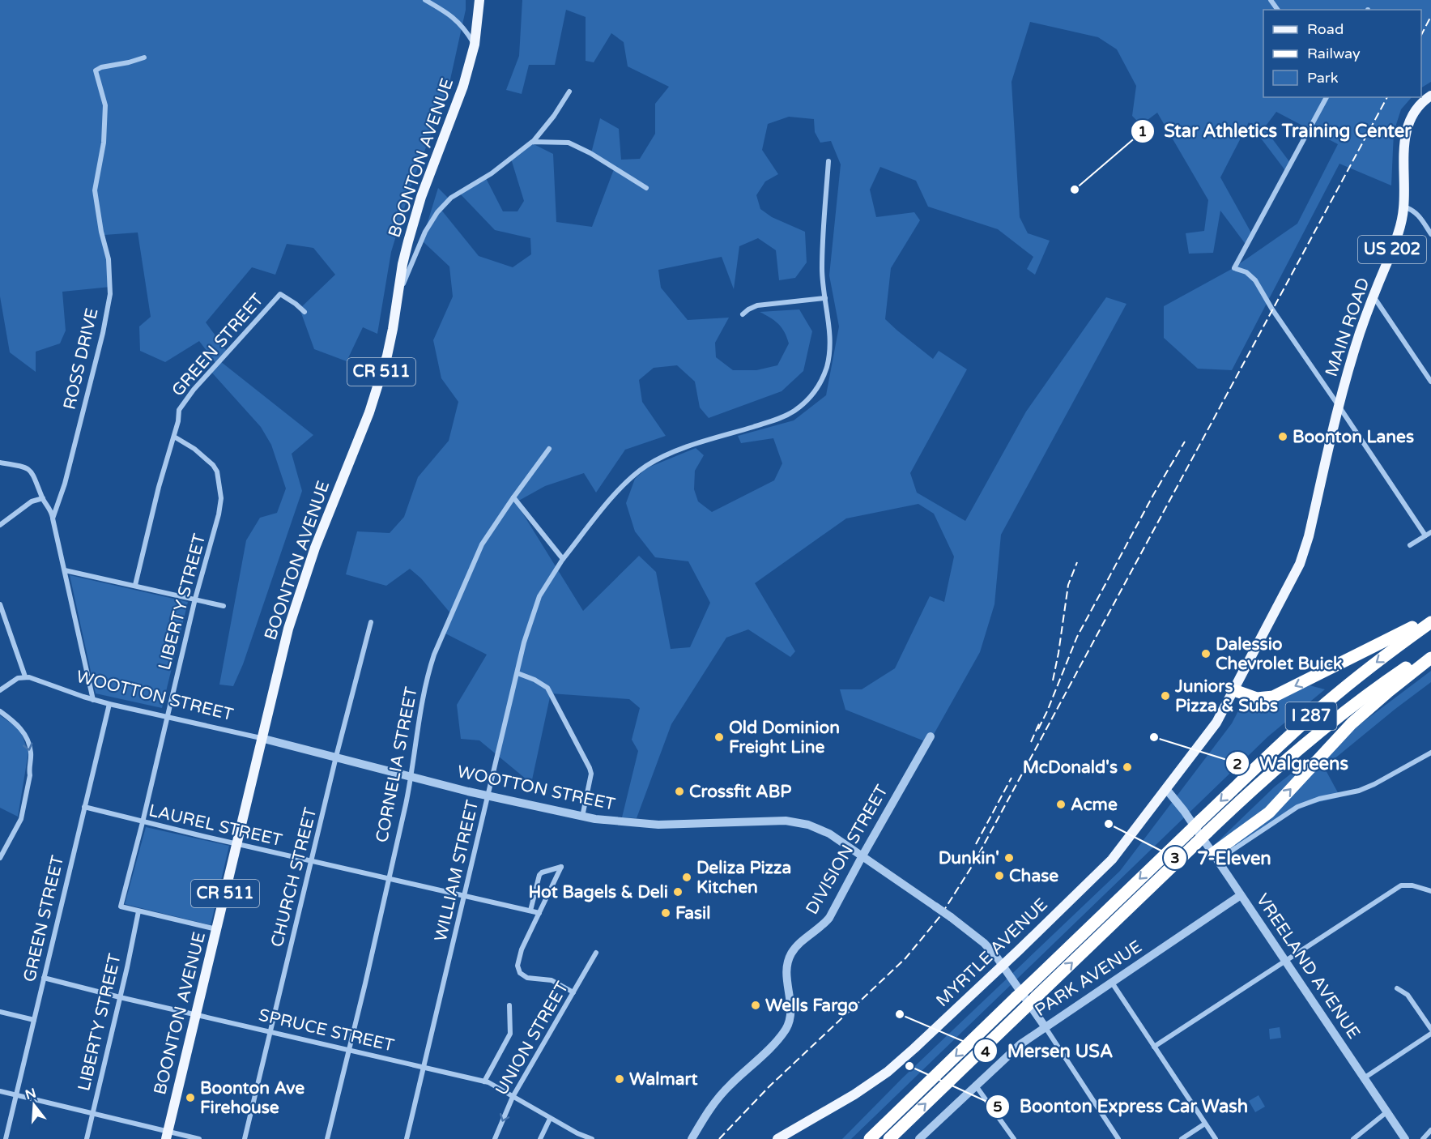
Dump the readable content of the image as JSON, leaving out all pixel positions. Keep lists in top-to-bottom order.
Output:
{
  "streets": {
    "highway": ["I 287"],
    "main road": [
      "BOONTON AVENUE",
      "US 202",
      "MAIN ROAD",
      "CR 511",
      "MYRTLE AVENUE"
    ],
    "street": [
      "GREEN STREET",
      "ROSS DRIVE",
      "LIBERTY STREET",
      "WOOTTON STREET",
      "CORNELIA STREET",
      "LAUREL STREET",
      "DIVISION STREET",
      "WILLIAM STREET",
      "CHURCH STREET",
      "VREELAND AVENUE",
      "PARK AVENUE",
      "SPRUCE STREET",
      "UNION STREET"
    ]
  },
  "crossings": [
    ["BOONTON AVENUE", "WOOTTON STREET"],
    ["BOONTON AVENUE", "LAUREL STREET"],
    ["BOONTON AVENUE", "SPRUCE STREET"],
    ["MAIN ROAD", "MYRTLE AVENUE"],
    ["GREEN STREET", "LIBERTY STREET"],
    ["GREEN STREET", "WOOTTON STREET"],
    ["GREEN STREET", "LAUREL STREET"],
    ["GREEN STREET", "SPRUCE STREET"],
    ["LIBERTY STREET", "WOOTTON STREET"],
    ["LIBERTY STREET", "LAUREL STREET"],
    ["LIBERTY STREET", "SPRUCE STREET"],
    ["WOOTTON STREET", "CORNELIA STREET"],
    ["WOOTTON STREET", "DIVISION STREET"],
    ["WOOTTON STREET", "WILLIAM STREET"],
    ["WOOTTON STREET", "CHURCH STREET"],
    ["WOOTTON STREET", "MYRTLE AVENUE"],
    ["WOOTTON STREET", "PARK AVENUE"],
    ["CORNELIA STREET", "LAUREL STREET"],
    ["CORNELIA STREET", "SPRUCE STREET"],
    ["LAUREL STREET", "WILLIAM STREET"],
    ["LAUREL STREET", "CHURCH STREET"],
    ["WILLIAM STREET", "SPRUCE STREET"],
    ["CHURCH STREET", "SPRUCE STREET"],
    ["MYRTLE AVENUE", "VREELAND AVENUE"],
    ["VREELAND AVENUE", "PARK AVENUE"],
    ["SPRUCE STREET", "UNION STREET"]
  ],
  "places": [
    "Star Athletics Training Center",
    "Boonton Lanes",
    "Dalessio Chevrolet Buick",
    "Juniors Pizza & Subs",
    "Old Dominion Freight Line",
    "Walgreens",
    "McDonald's",
    "Crossfit ABP",
    "Acme",
    "7-Eleven",
    "Dunkin'",
    "Chase",
    "Deliza Pizza Kitchen",
    "Hot Bagels & Deli",
    "Fasil",
    "Wells Fargo",
    "Mersen USA",
    "Boonton Express Car Wash",
    "Walmart",
    "Boonton Ave Firehouse"
  ],
  "legend": ["Road", "Railway", "Park"],
  "north": "top"
}
